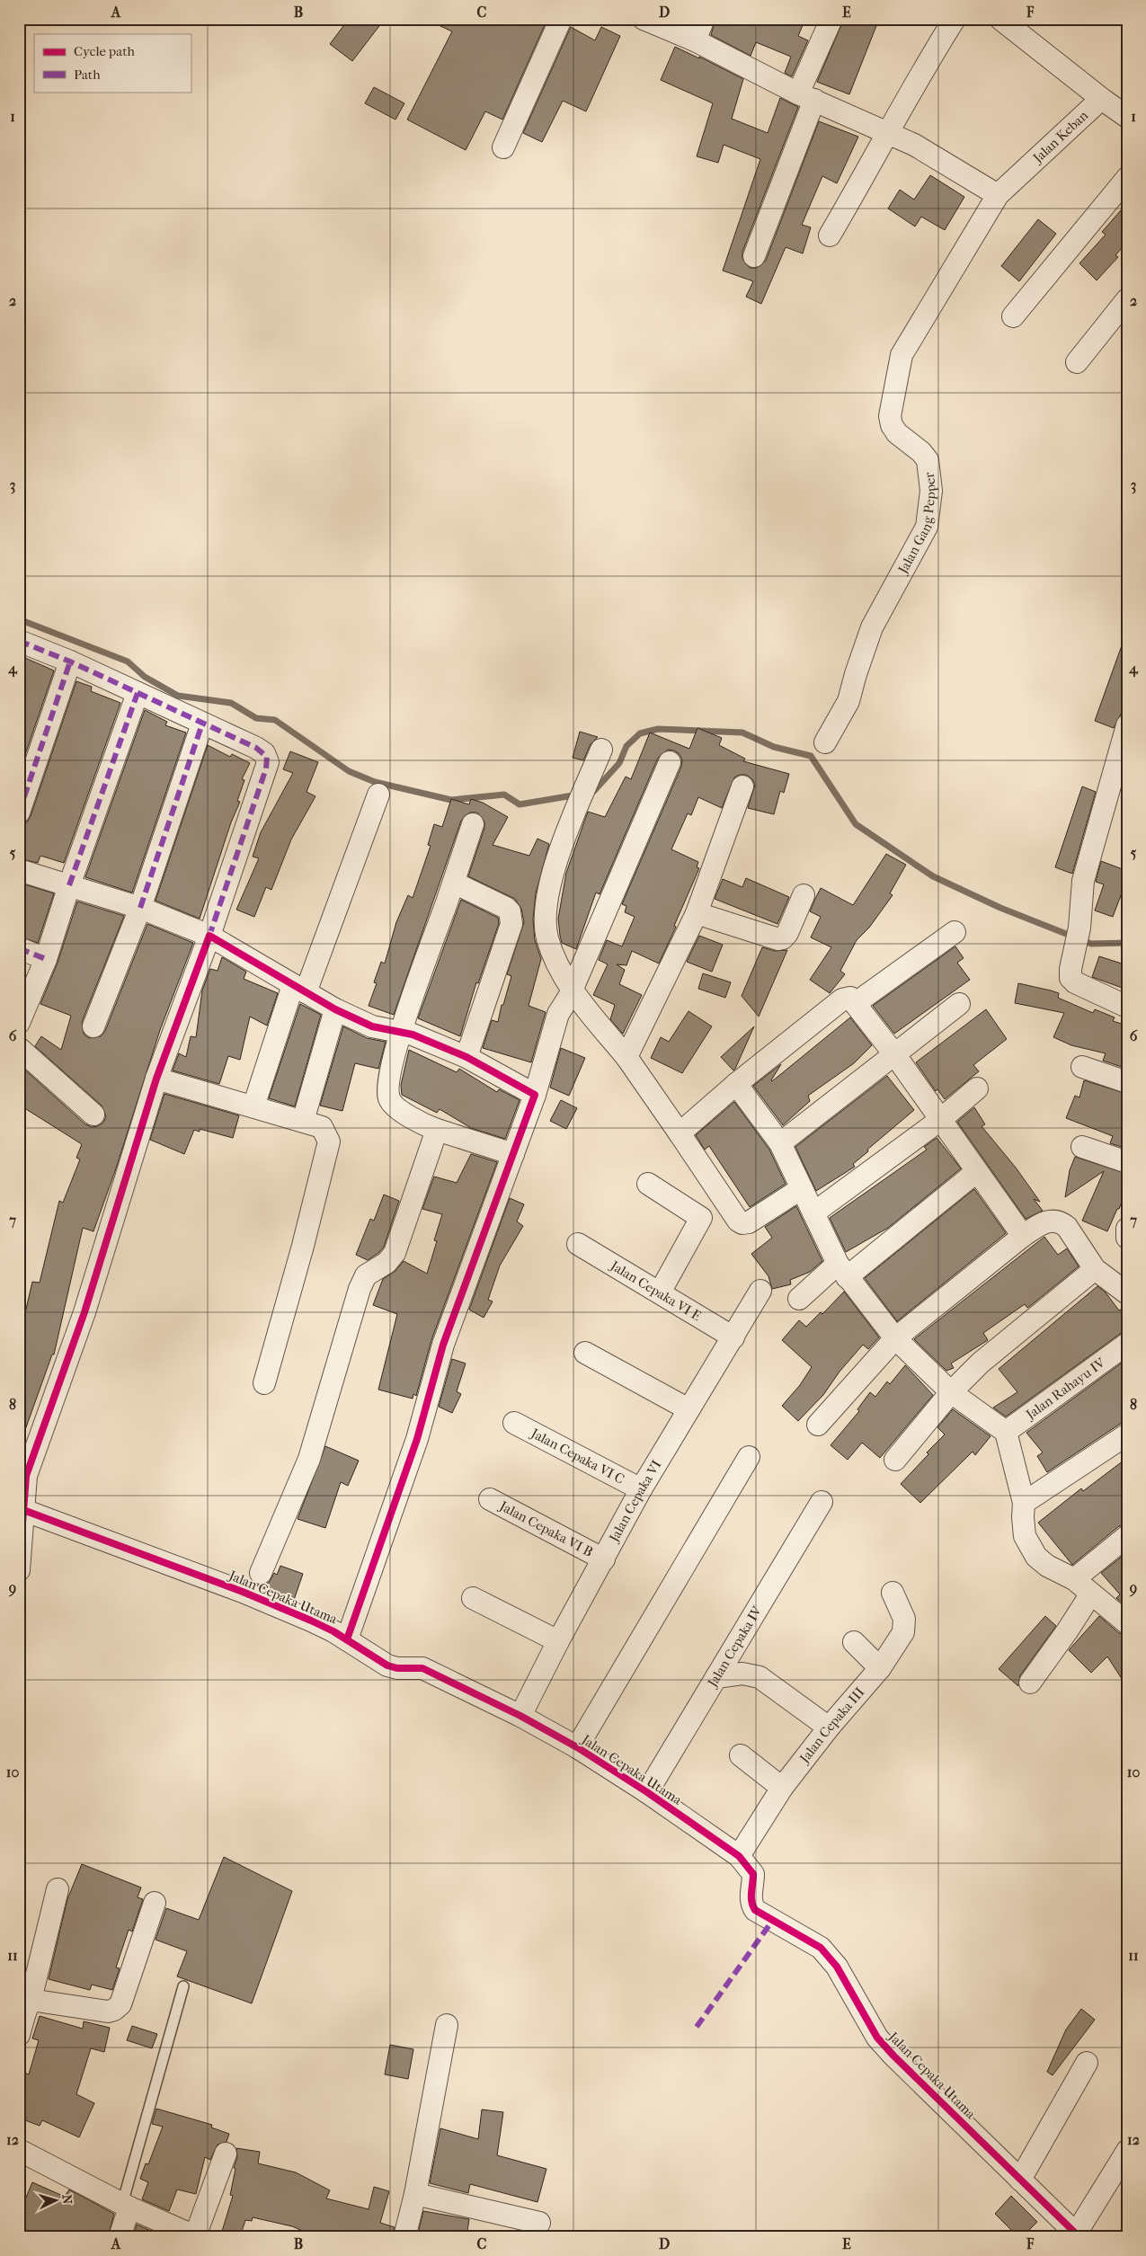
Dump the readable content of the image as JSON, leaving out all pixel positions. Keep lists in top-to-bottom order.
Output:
{
  "streets": {
    "street": [
      "Jalan Keban",
      "Jalan Gang Pepper",
      "Jalan Cepaka VI E",
      "Jalan Rahayu IV",
      "Jalan Cepaka VI C",
      "Jalan Cepaka VI",
      "Jalan Cepaka VI B",
      "Jalan Cepaka Utama",
      "Jalan Cepaka IV",
      "Jalan Cepaka III"
    ]
  },
  "crossings": [
    ["Jalan Keban", "Jalan Gang Pepper"],
    ["Jalan Cepaka VI E", "Jalan Cepaka VI"],
    ["Jalan Cepaka VI C", "Jalan Cepaka VI"],
    ["Jalan Cepaka VI", "Jalan Cepaka VI B"],
    ["Jalan Cepaka VI", "Jalan Cepaka Utama"],
    ["Jalan Cepaka Utama", "Jalan Cepaka IV"],
    ["Jalan Cepaka Utama", "Jalan Cepaka III"]
  ],
  "legend": ["Cycle path", "Path"],
  "north": "right",
  "grid": {
    "columns": [
      "A",
      "B",
      "C",
      "D",
      "E",
      "F"
    ],
    "rows": [
      "1",
      "2",
      "3",
      "4",
      "5",
      "6",
      "7",
      "8",
      "9",
      "10",
      "11",
      "12"
    ]
  }
}
